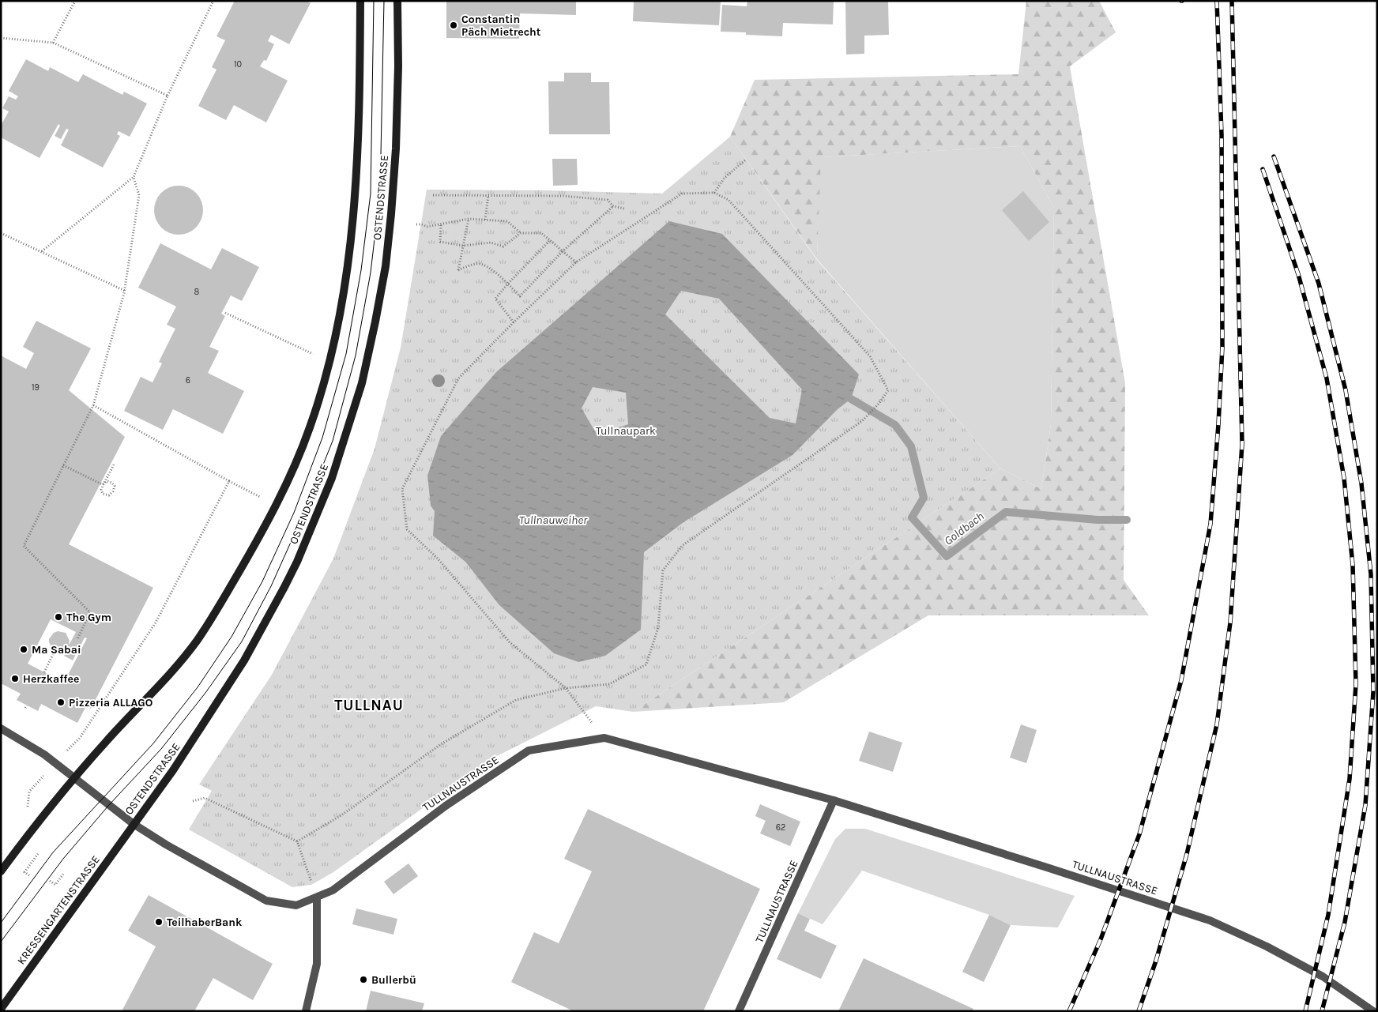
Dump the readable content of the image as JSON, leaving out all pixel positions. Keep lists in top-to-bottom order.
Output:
{
  "streets": {
    "main road": ["OSTENDSTRASSE", "KRESSENGARTENSTRASSE"],
    "street": ["TULLNAUSTRASSE"]
  },
  "crossings": [
    ["OSTENDSTRASSE", "TULLNAUSTRASSE"],
    ["OSTENDSTRASSE", "KRESSENGARTENSTRASSE"],
    ["TULLNAUSTRASSE", "KRESSENGARTENSTRASSE"]
  ],
  "districts": ["TULLNAU"],
  "water": ["Tullnauweiher", "Goldbach"],
  "parks": ["Tullnaupark"],
  "places": [
    "Constantin Päch Mietrecht",
    "The Gym",
    "Ma Sabai",
    "Herzkaffee",
    "Pizzeria ALLAGO",
    "TeilhaberBank",
    "Bullerbü"
  ],
  "house_numbers": [
    "10",
    "8",
    "6",
    "19",
    "62"
  ]
}
